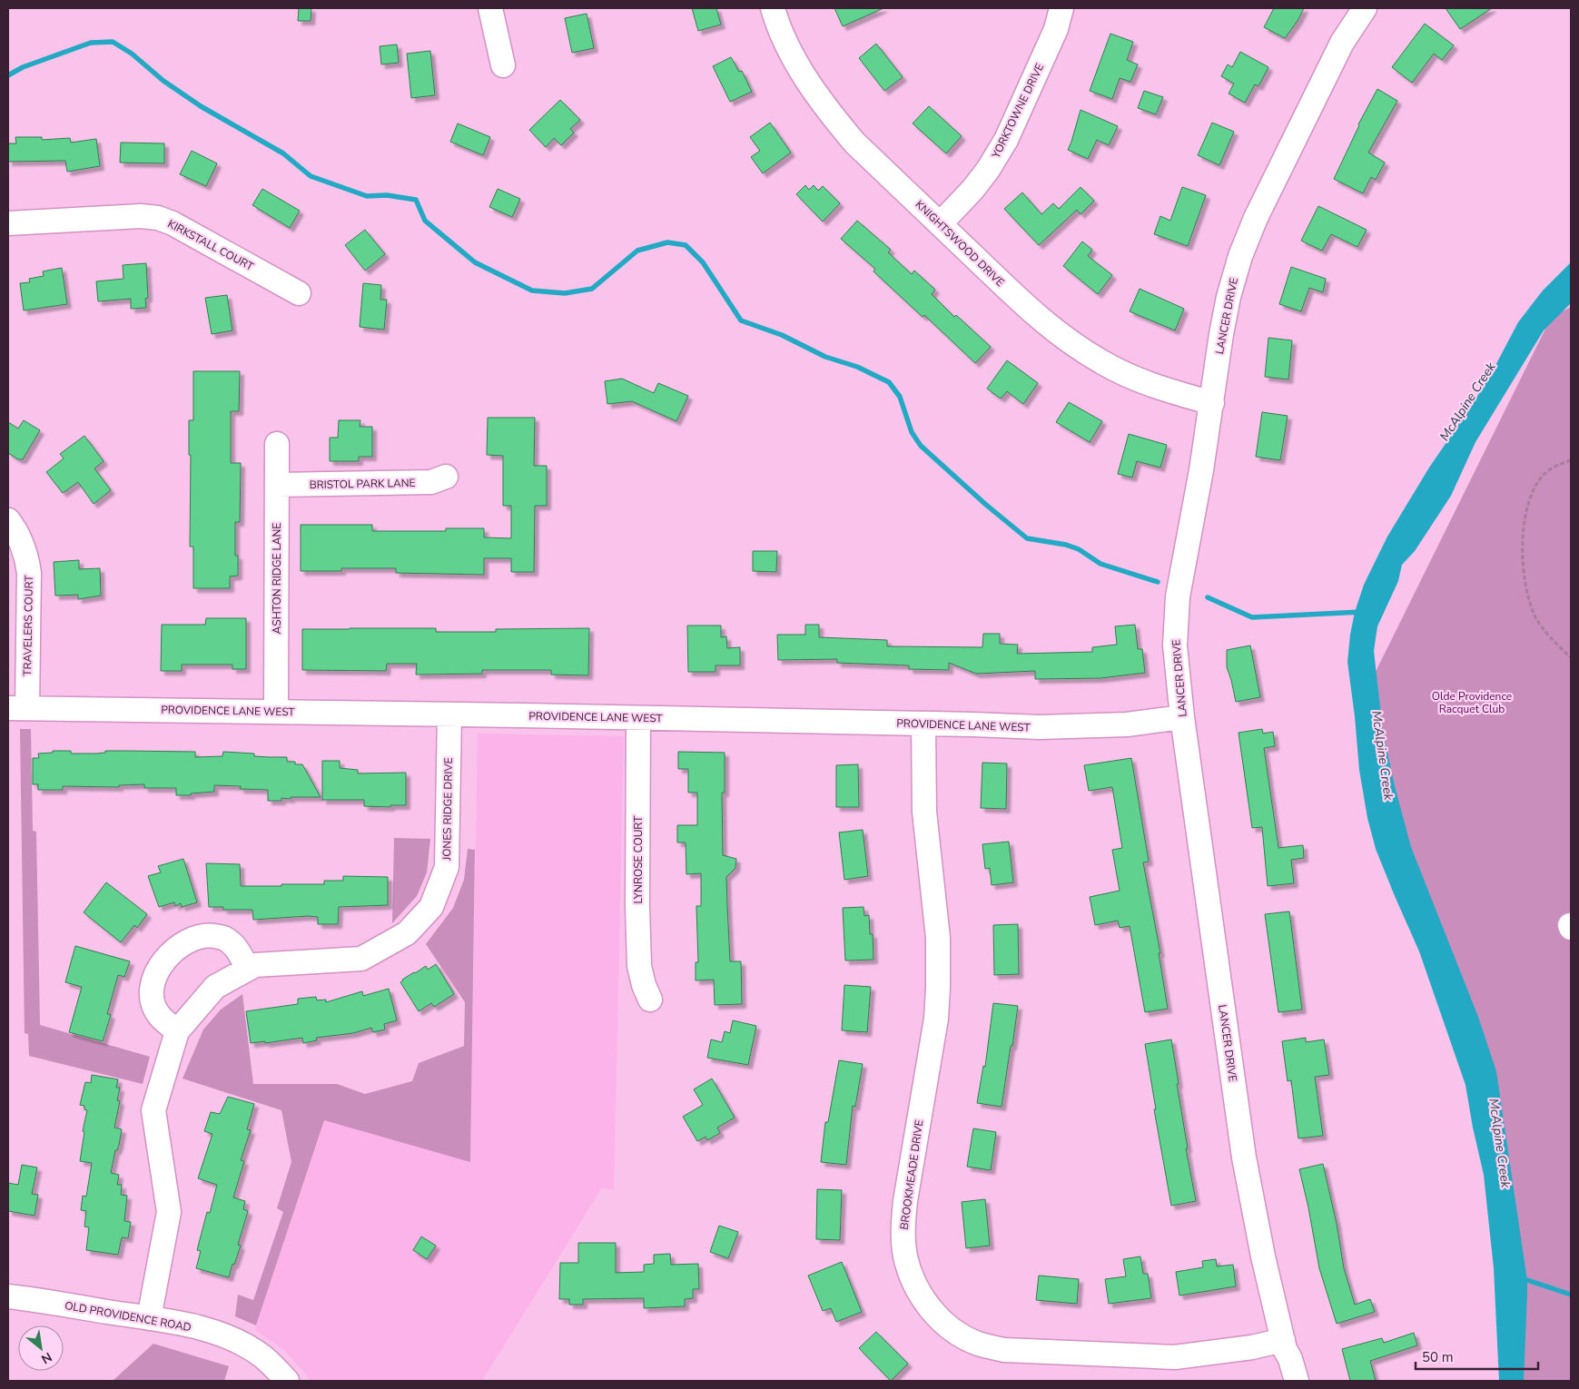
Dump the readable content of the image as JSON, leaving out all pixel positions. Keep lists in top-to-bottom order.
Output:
{
  "streets": {
    "street": [
      "YORKTOWNE DRIVE",
      "KNIGHTSWOOD DRIVE",
      "KIRKSTALL COURT",
      "LANCER DRIVE",
      "BRISTOL PARK LANE",
      "ASHTON RIDGE LANE",
      "TRAVELERS COURT",
      "PROVIDENCE LANE WEST",
      "JONES RIDGE DRIVE",
      "LYNROSE COURT",
      "BROOKMEADE DRIVE",
      "OLD PROVIDENCE ROAD"
    ]
  },
  "crossings": [
    ["YORKTOWNE DRIVE", "KNIGHTSWOOD DRIVE"],
    ["KNIGHTSWOOD DRIVE", "LANCER DRIVE"],
    ["LANCER DRIVE", "PROVIDENCE LANE WEST"],
    ["LANCER DRIVE", "BROOKMEADE DRIVE"],
    ["BRISTOL PARK LANE", "ASHTON RIDGE LANE"],
    ["ASHTON RIDGE LANE", "PROVIDENCE LANE WEST"],
    ["TRAVELERS COURT", "PROVIDENCE LANE WEST"],
    ["PROVIDENCE LANE WEST", "JONES RIDGE DRIVE"],
    ["PROVIDENCE LANE WEST", "LYNROSE COURT"],
    ["PROVIDENCE LANE WEST", "BROOKMEADE DRIVE"],
    ["JONES RIDGE DRIVE", "OLD PROVIDENCE ROAD"]
  ],
  "water": ["McAlpine Creek"],
  "parks": ["Olde Providence Racquet Club"],
  "scale_bar": "50 m",
  "north": "bottom right"
}
